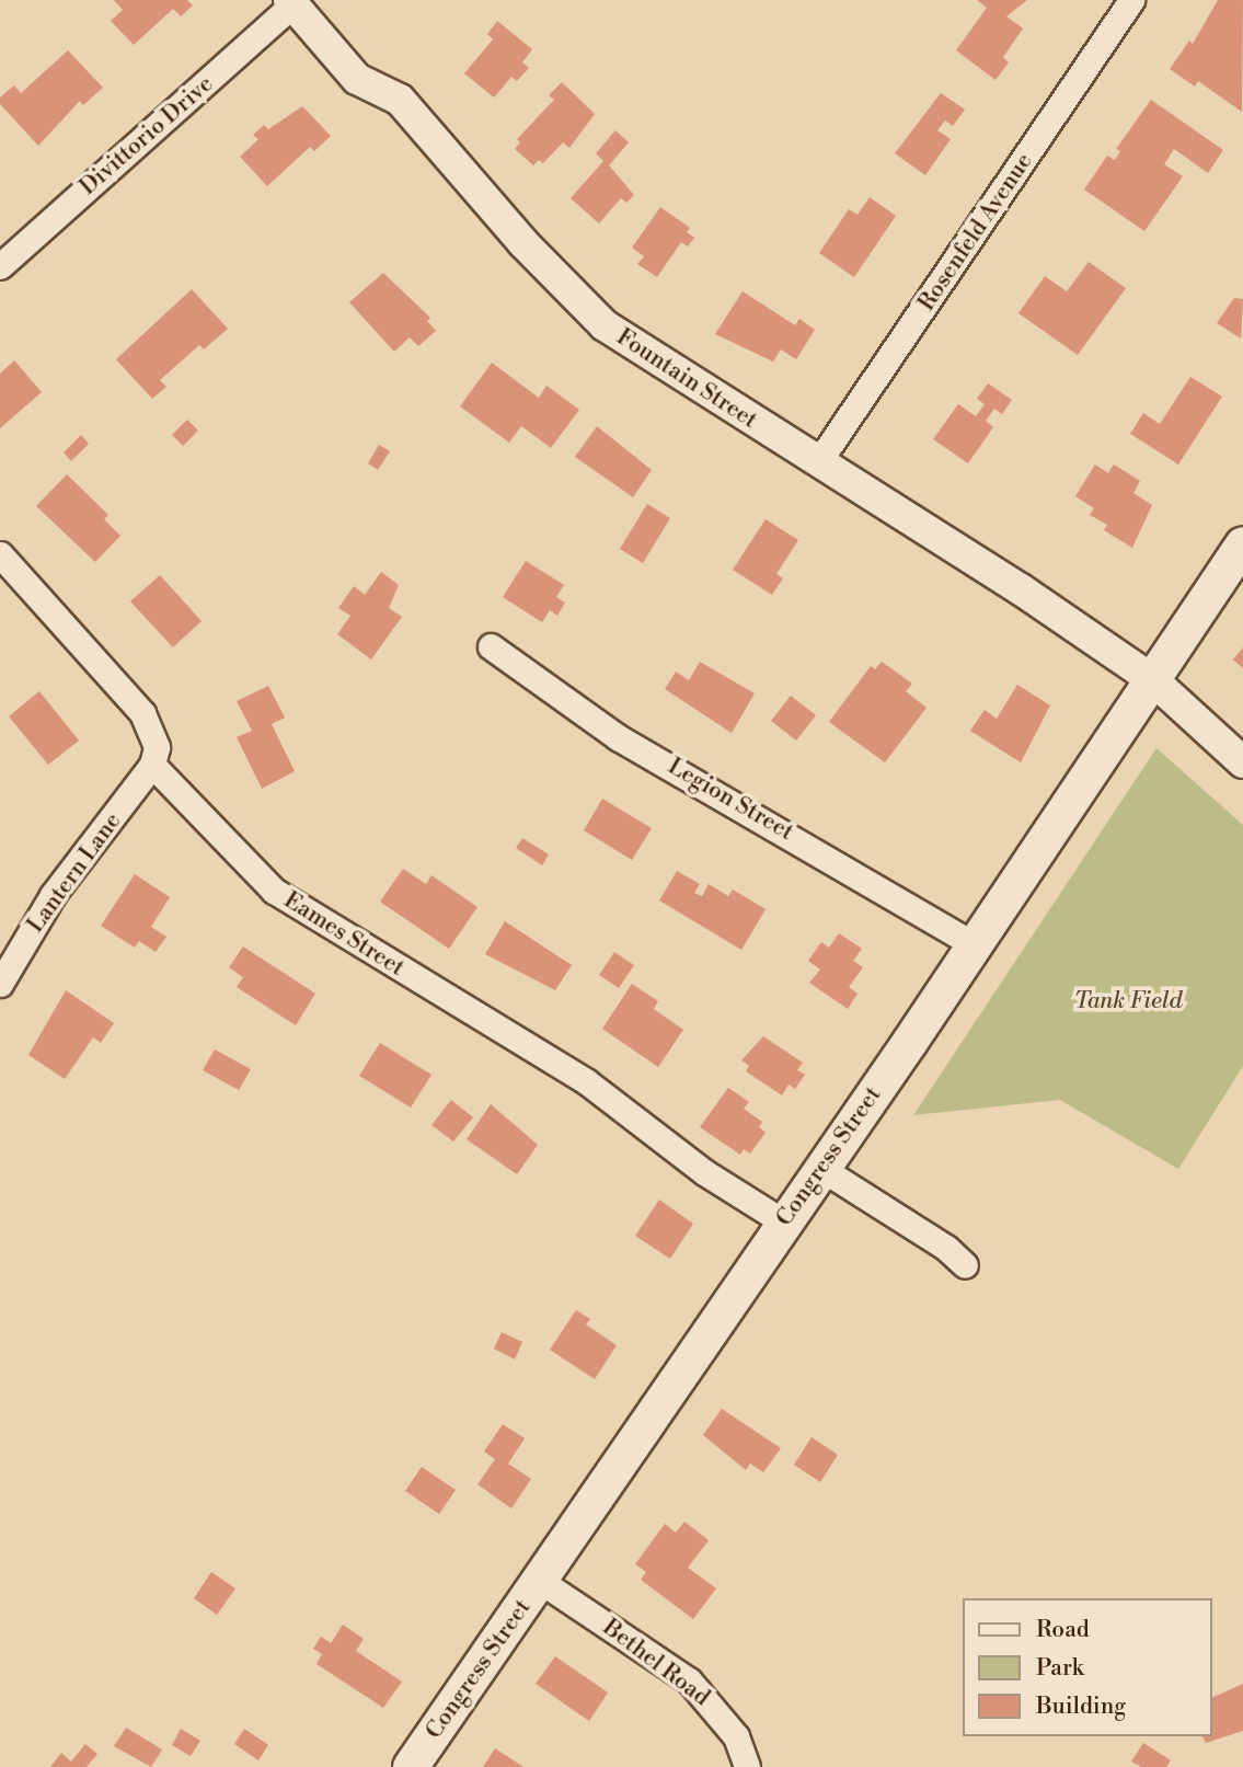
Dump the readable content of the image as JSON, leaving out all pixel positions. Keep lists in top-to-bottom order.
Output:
{
  "streets": {
    "main road": ["Congress Street"],
    "street": [
      "Divittorio Drive",
      "Rosenfeld Avenue",
      "Fountain Street",
      "Legion Street",
      "Lantern Lane",
      "Eames Street",
      "Bethel Road"
    ]
  },
  "crossings": [
    ["Divittorio Drive", "Fountain Street"],
    ["Rosenfeld Avenue", "Fountain Street"],
    ["Fountain Street", "Congress Street"],
    ["Legion Street", "Congress Street"],
    ["Lantern Lane", "Eames Street"],
    ["Eames Street", "Congress Street"],
    ["Congress Street", "Bethel Road"]
  ],
  "parks": ["Tank Field"],
  "legend": ["Road", "Park", "Building"]
}
